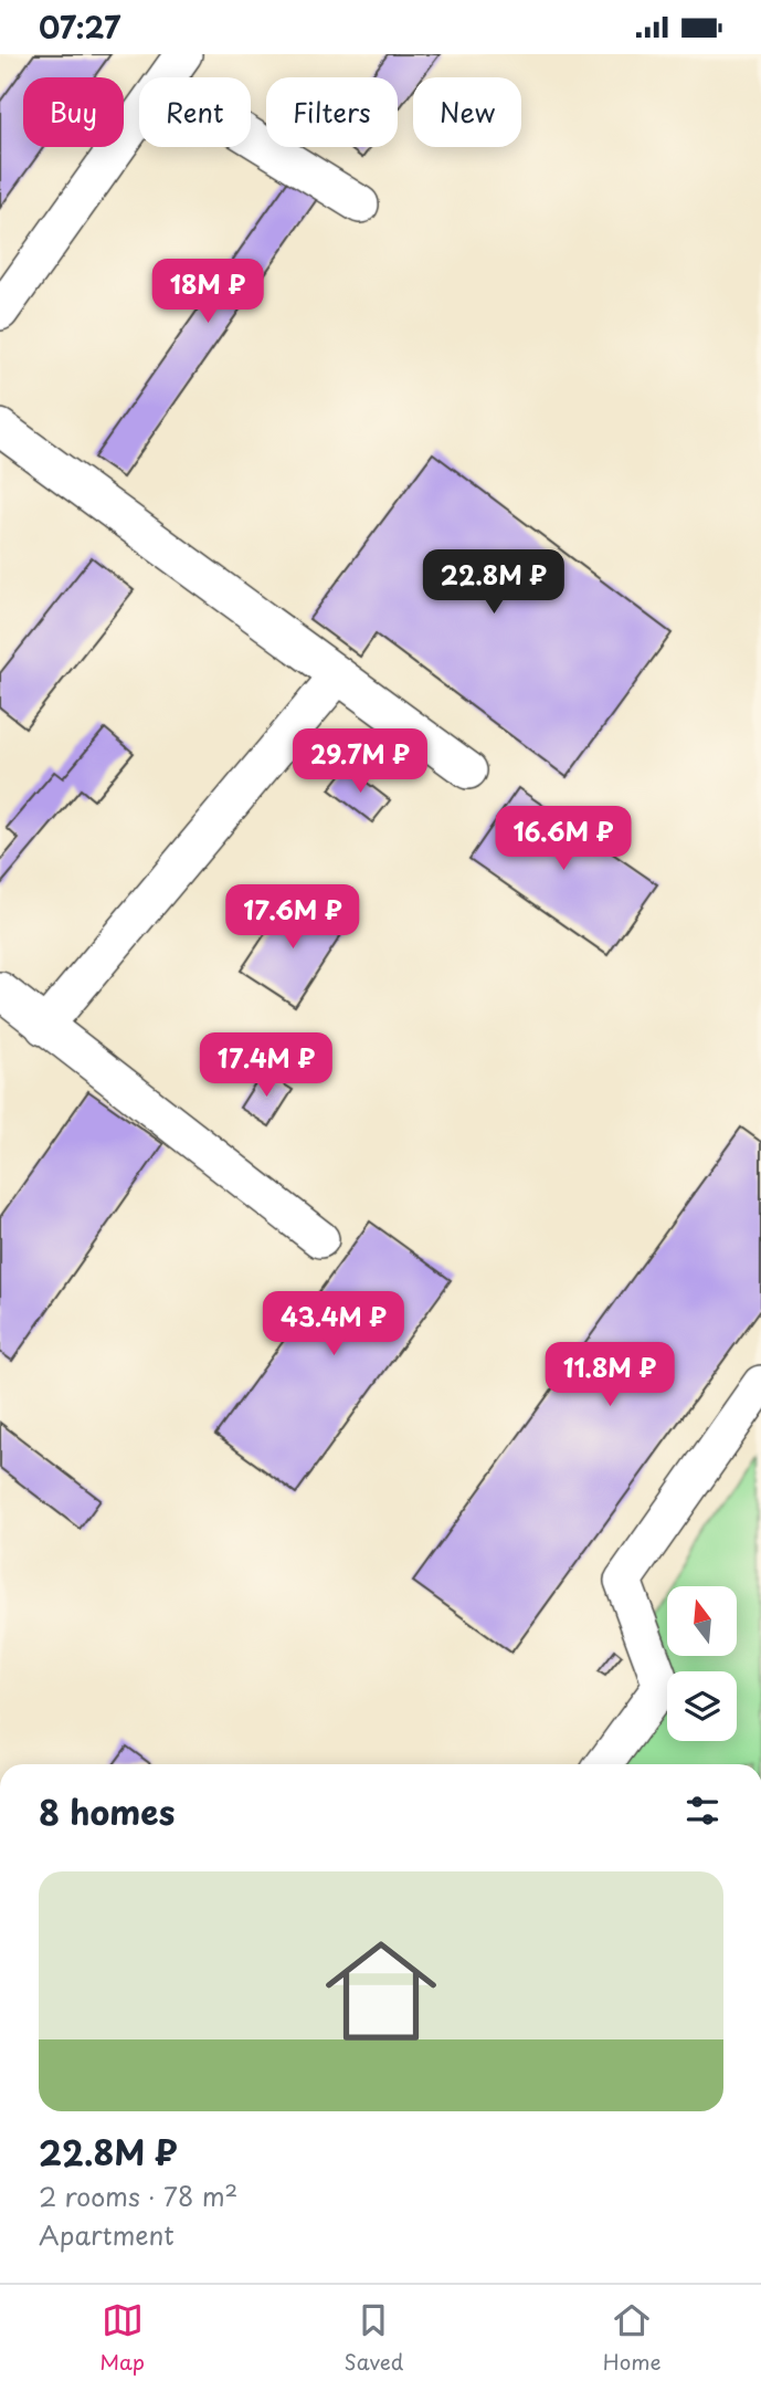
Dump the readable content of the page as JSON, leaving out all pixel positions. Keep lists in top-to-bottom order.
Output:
{
  "north": "top",
  "page": {
    "status": "07:27",
    "chip": [
      "Buy",
      "Rent",
      "Filters",
      "New"
    ],
    "price": [
      "18M ₽",
      "22.8M ₽",
      "29.7M ₽",
      "16.6M ₽",
      "17.6M ₽",
      "17.4M ₽",
      "43.4M ₽",
      "11.8M ₽"
    ],
    "heading": "8 homes",
    "list": [
      {
        "name": "22.8M ₽",
        "note": "2 rooms · 78 m² · Apartment"
      }
    ],
    "tabs": ["Map", "Saved", "Home"]
  }
}
